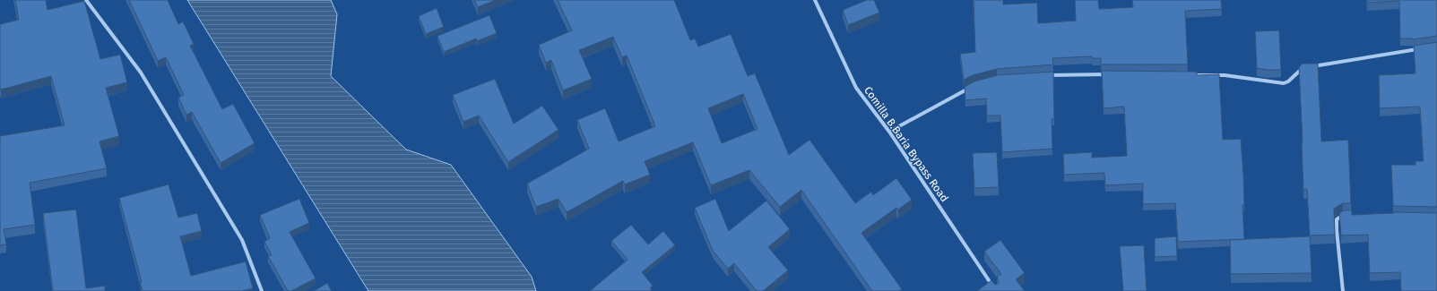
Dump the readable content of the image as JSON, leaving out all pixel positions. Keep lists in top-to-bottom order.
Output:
{
  "streets": {
    "street": ["Comilla B.Baria Bypass Road"]
  }
}
